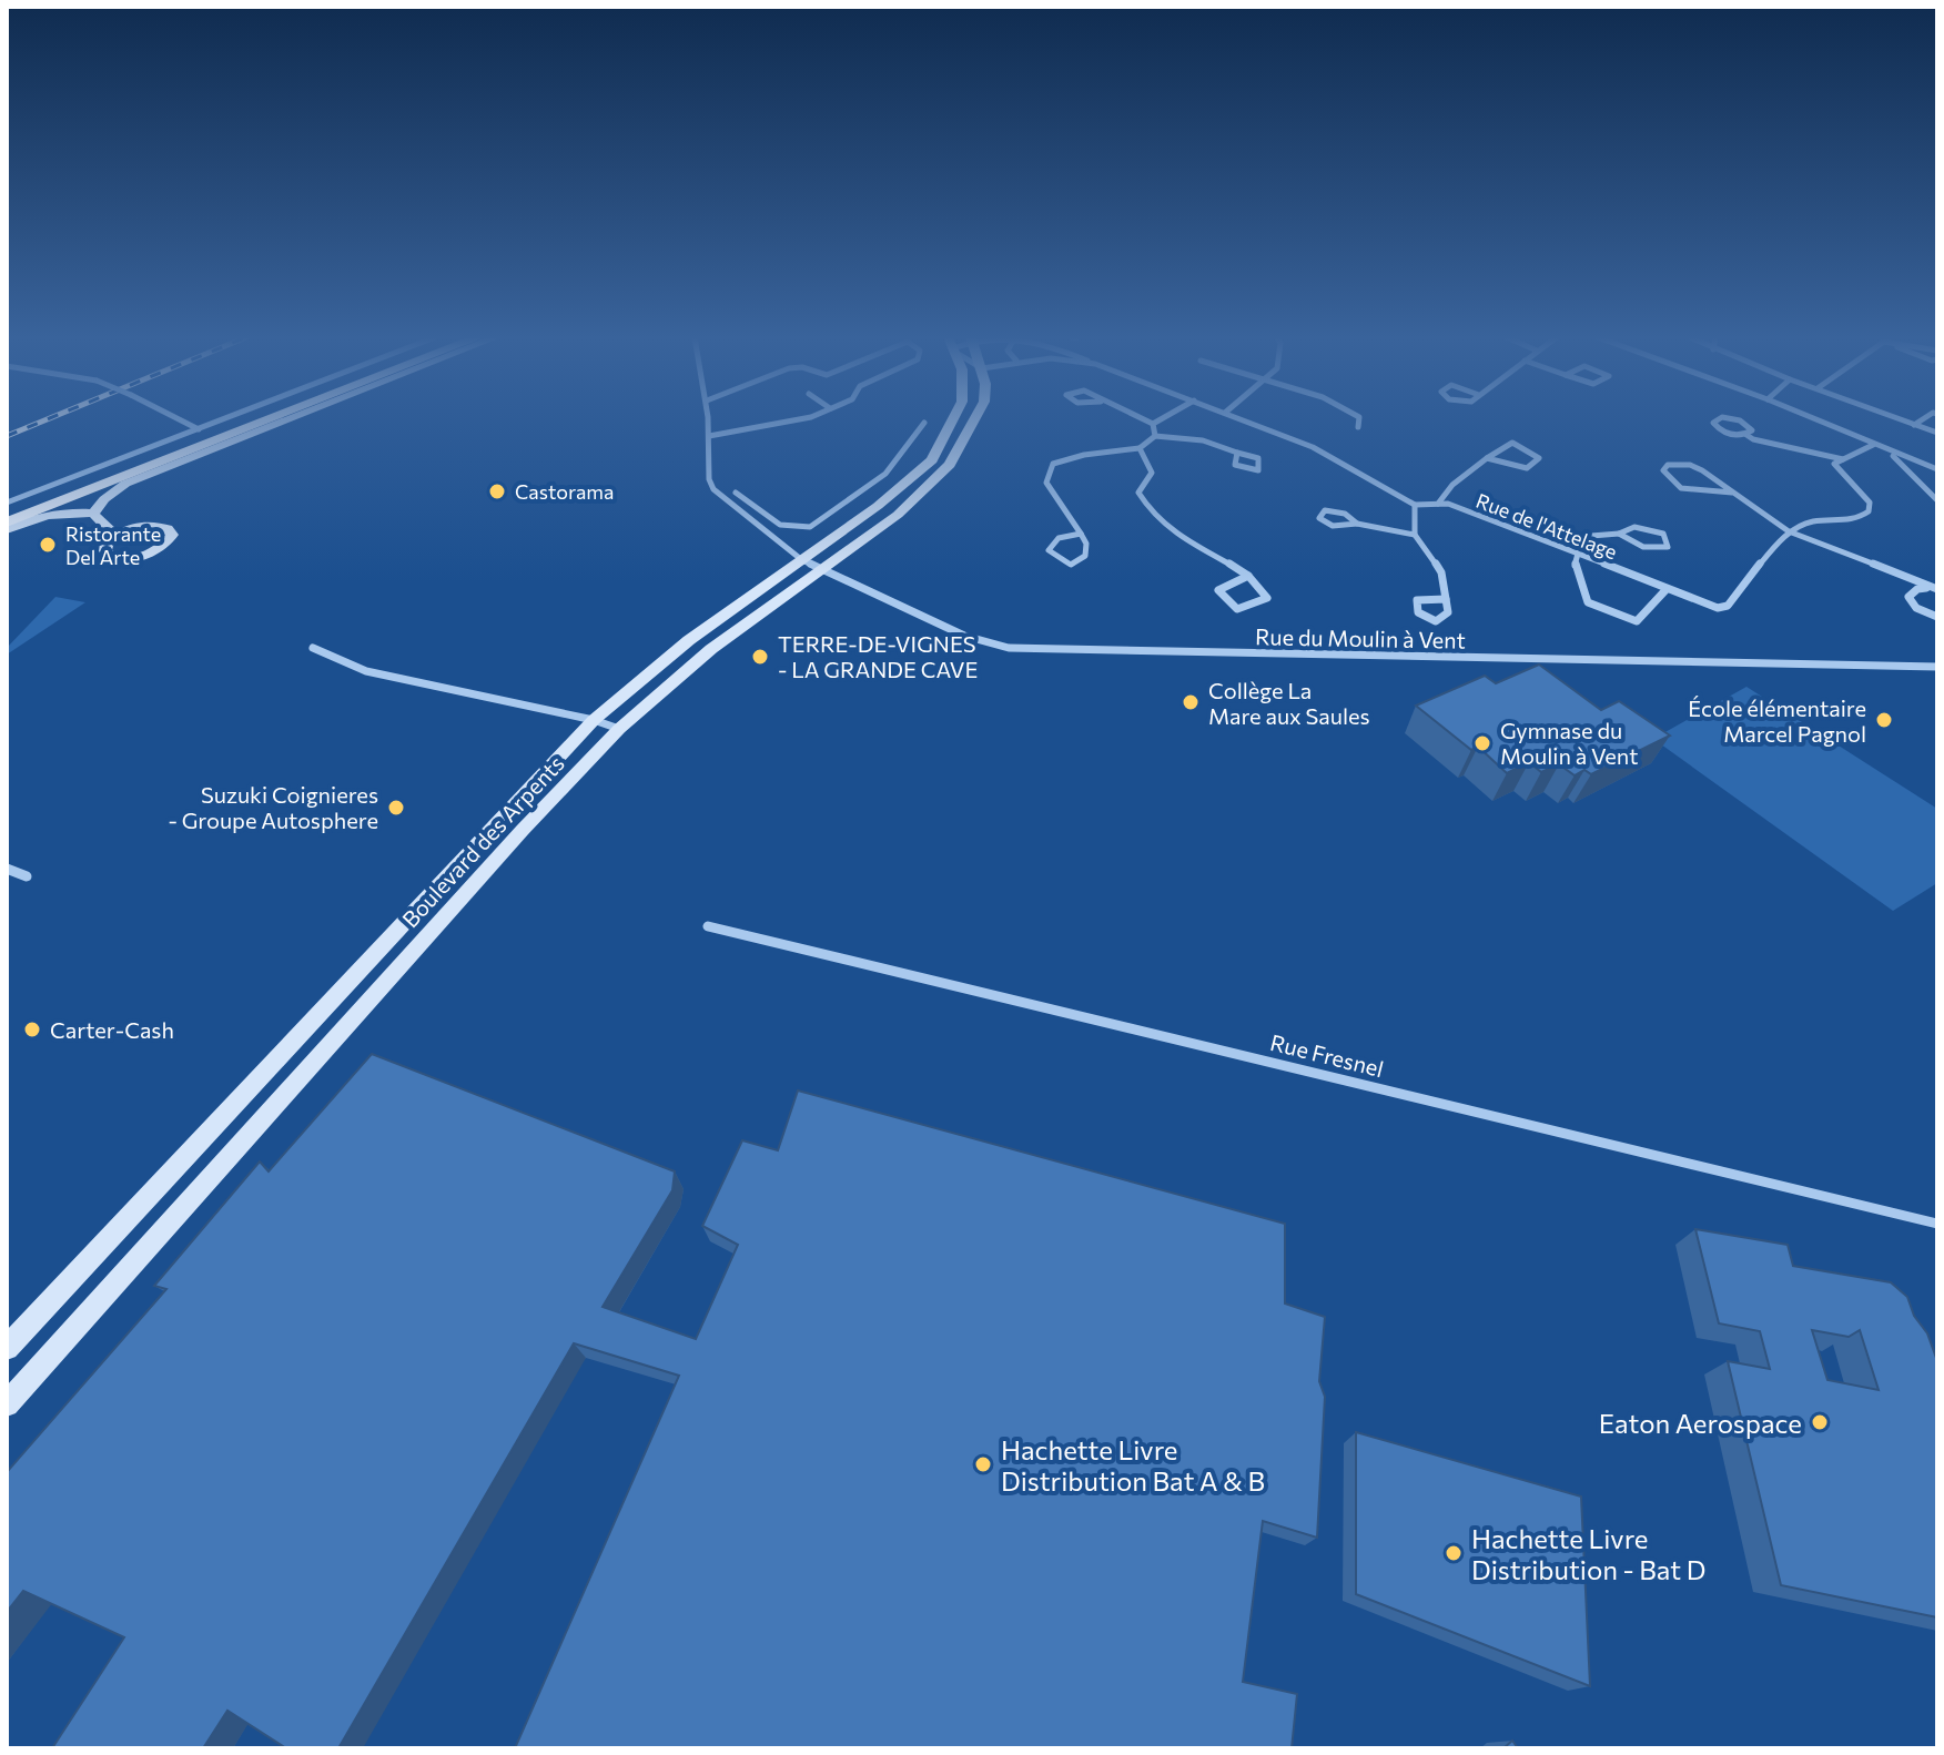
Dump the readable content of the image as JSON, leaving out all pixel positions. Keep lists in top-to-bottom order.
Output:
{
  "streets": {
    "street": [
      "Rue de l'Attelage",
      "Rue du Moulin à Vent",
      "Boulevard des Arpents",
      "Rue Fresnel"
    ]
  },
  "crossings": [
    ["Rue du Moulin à Vent", "Boulevard des Arpents"]
  ],
  "places": [
    "Castorama",
    "Ristorante Del Arte",
    "TERRE-DE-VIGNES - LA GRANDE CAVE",
    "Collège La Mare aux Saules",
    "École élémentaire Marcel Pagnol",
    "Gymnase du Moulin à Vent",
    "Suzuki Coignieres - Groupe Autosphere",
    "Carter-Cash",
    "Eaton Aerospace",
    "Hachette Livre Distribution Bat A & B",
    "Hachette Livre Distribution - Bat D"
  ]
}
